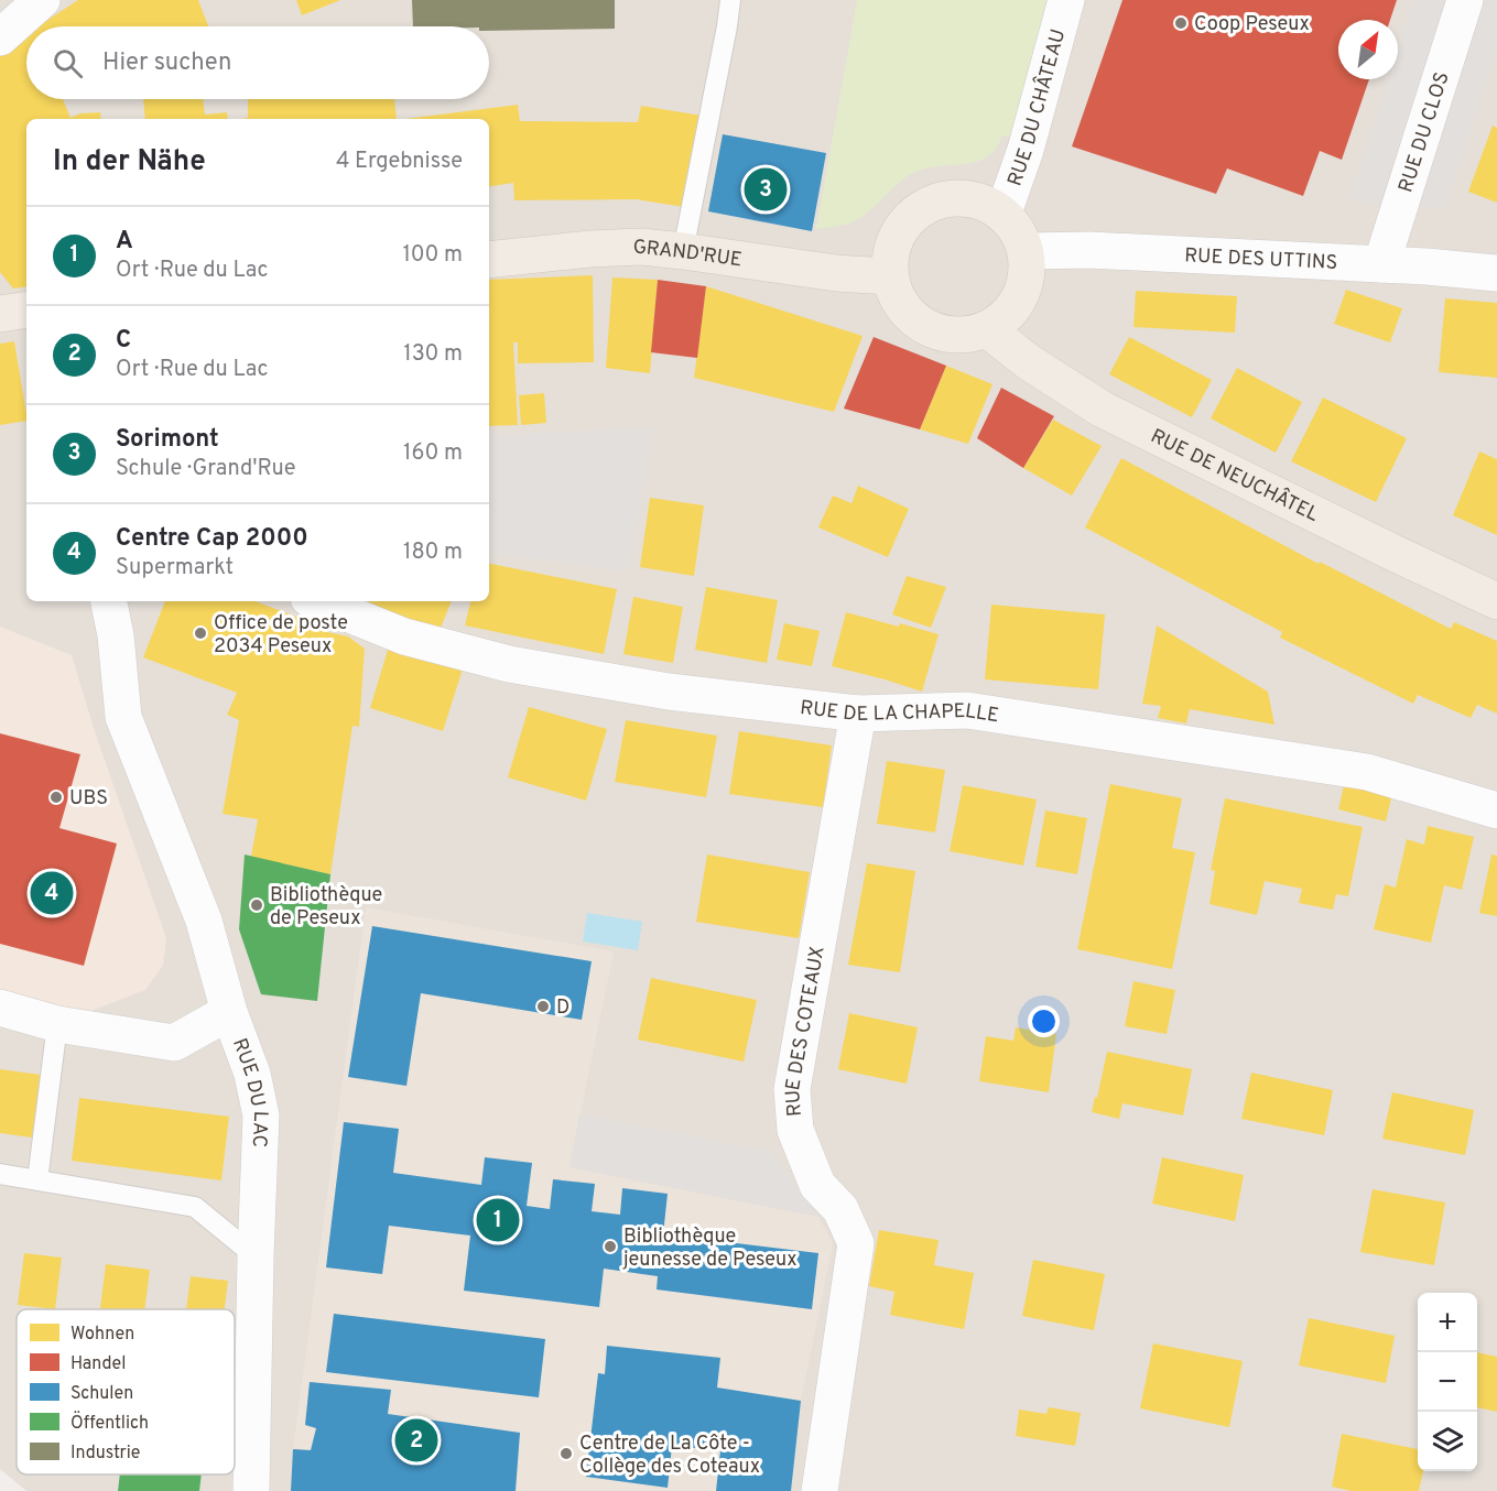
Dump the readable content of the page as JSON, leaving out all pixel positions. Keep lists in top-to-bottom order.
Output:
{
  "streets": {
    "main road": ["GRAND'RUE", "RUE DE NEUCHÂTEL"],
    "street": [
      "RUE DU CHÂTEAU",
      "RUE DU CLOS",
      "RUE DES UTTINS",
      "RUE DE LA CHAPELLE",
      "RUE DES COTEAUX",
      "RUE DU LAC"
    ]
  },
  "crossings": [
    ["RUE DU CHÂTEAU", "GRAND'RUE"],
    ["RUE DU CHÂTEAU", "RUE DES UTTINS"],
    ["RUE DU CHÂTEAU", "RUE DE NEUCHÂTEL"],
    ["RUE DU CLOS", "RUE DES UTTINS"],
    ["GRAND'RUE", "RUE DES UTTINS"],
    ["GRAND'RUE", "RUE DE NEUCHÂTEL"],
    ["RUE DES UTTINS", "RUE DE NEUCHÂTEL"],
    ["RUE DE LA CHAPELLE", "RUE DES COTEAUX"]
  ],
  "places": [
    "Coop Peseux",
    "Office de poste 2034 Peseux",
    "UBS",
    "Bibliothèque de Peseux",
    "D",
    "Bibliothèque jeunesse de Peseux",
    "Centre de La Côte - Collège des Coteaux"
  ],
  "legend": [
    "Wohnen",
    "Handel",
    "Schulen",
    "Öffentlich",
    "Industrie"
  ],
  "north": "top right",
  "page": {
    "search": "Hier suchen",
    "heading": ["In der Nähe", "4 Ergebnisse"],
    "pins": [
      "3",
      "4",
      "1",
      "2"
    ],
    "list": [
      {
        "mark": "1",
        "name": "A",
        "note": "Ort · Rue du Lac",
        "value": "100 m"
      },
      {
        "mark": "2",
        "name": "C",
        "note": "Ort · Rue du Lac",
        "value": "130 m"
      },
      {
        "mark": "3",
        "name": "Sorimont",
        "note": "Schule · Grand'Rue",
        "value": "160 m"
      },
      {
        "mark": "4",
        "name": "Centre Cap 2000",
        "note": "Supermarkt",
        "value": "180 m"
      }
    ],
    "map_buttons": ["+", "−"]
  }
}
